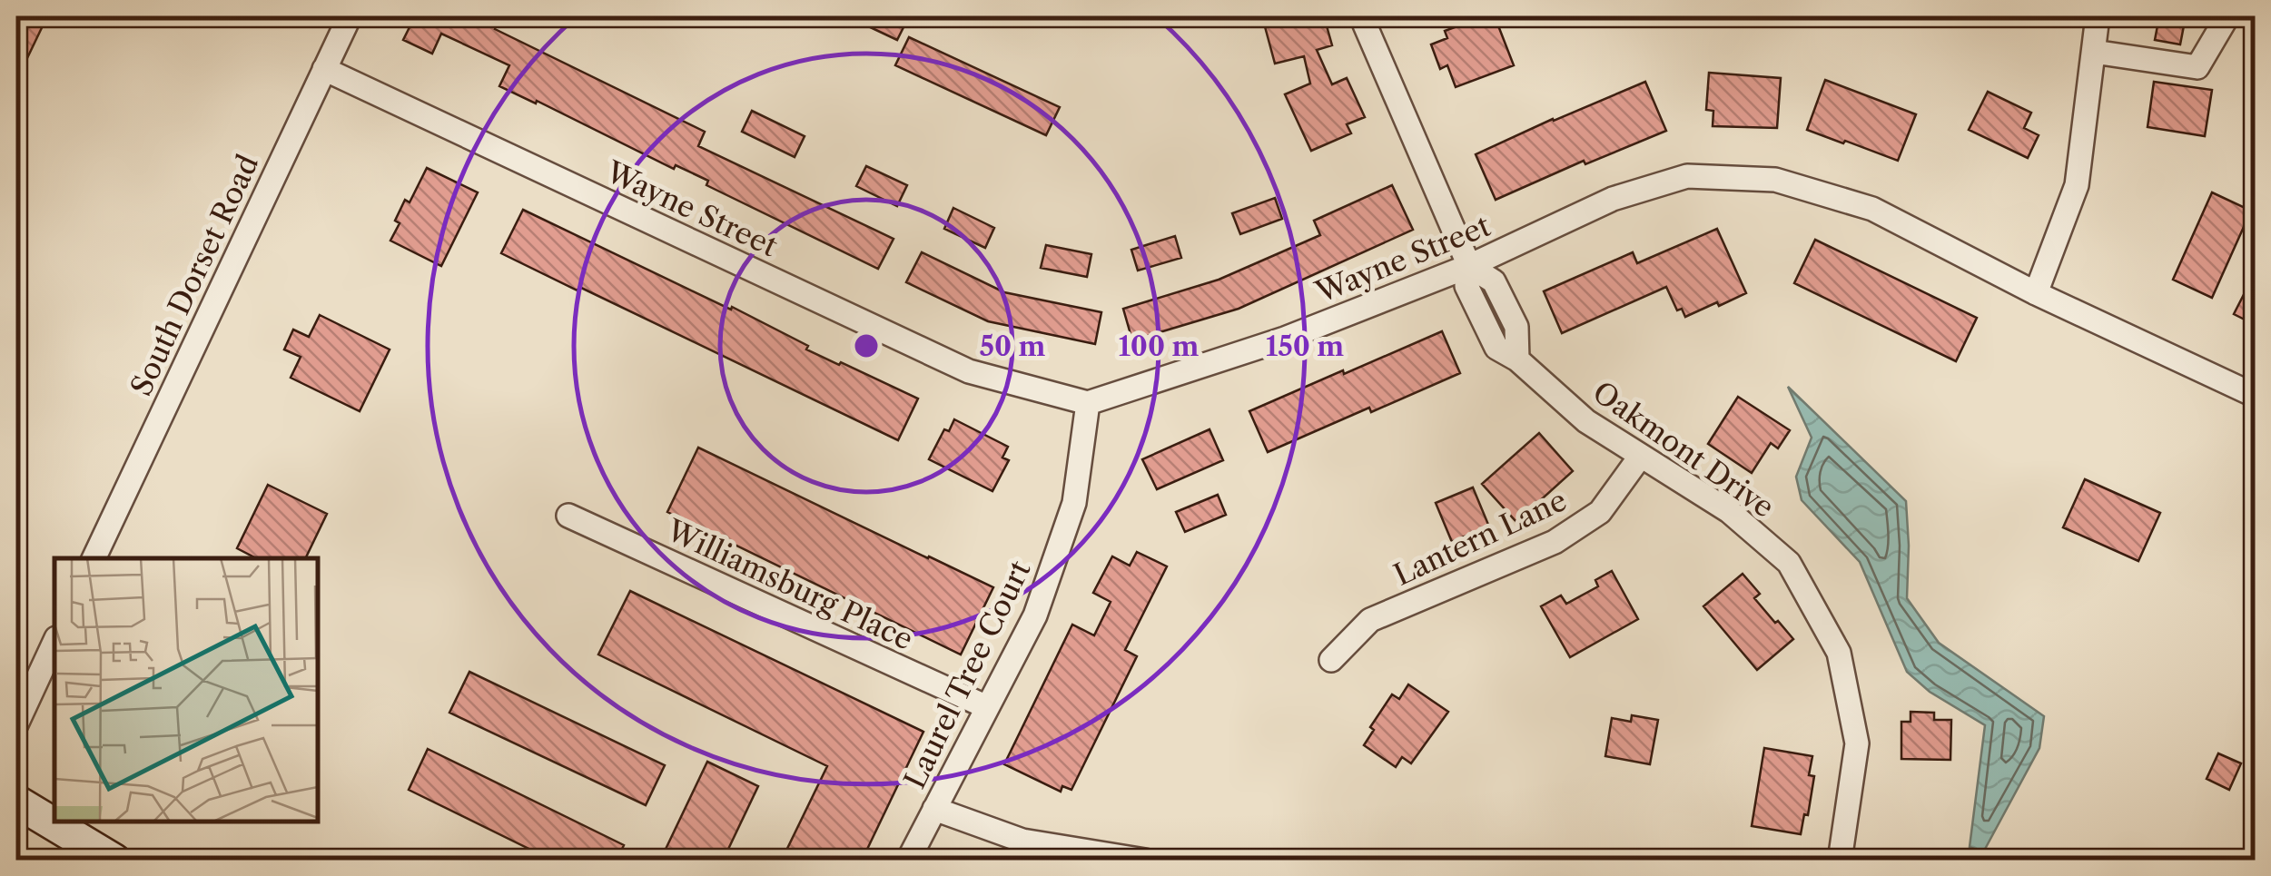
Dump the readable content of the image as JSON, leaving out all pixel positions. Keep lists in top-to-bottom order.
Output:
{
  "streets": {
    "street": [
      "Wayne Street",
      "South Dorset Road",
      "Oakmont Drive",
      "Lantern Lane",
      "Williamsburg Place",
      "Laurel Tree Court"
    ]
  },
  "crossings": [
    ["Wayne Street", "South Dorset Road"],
    ["Wayne Street", "Oakmont Drive"],
    ["Wayne Street", "Laurel Tree Court"],
    ["Oakmont Drive", "Lantern Lane"],
    ["Williamsburg Place", "Laurel Tree Court"]
  ],
  "rings": ["50 m", "100 m", "150 m"]
}
